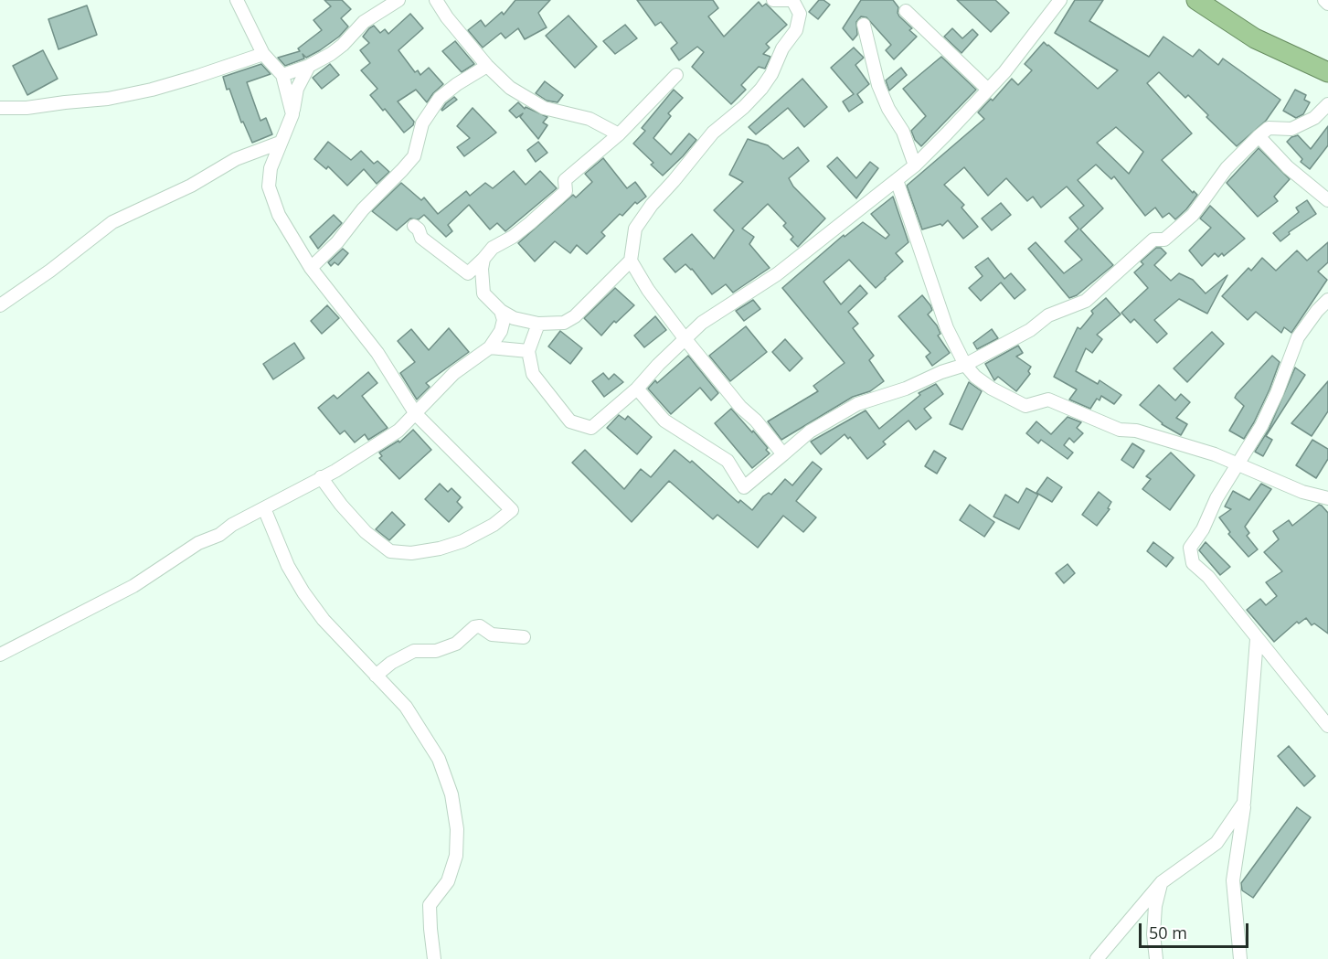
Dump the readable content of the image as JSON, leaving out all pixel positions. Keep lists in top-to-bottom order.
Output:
{
  "scale_bar": "50 m"
}
